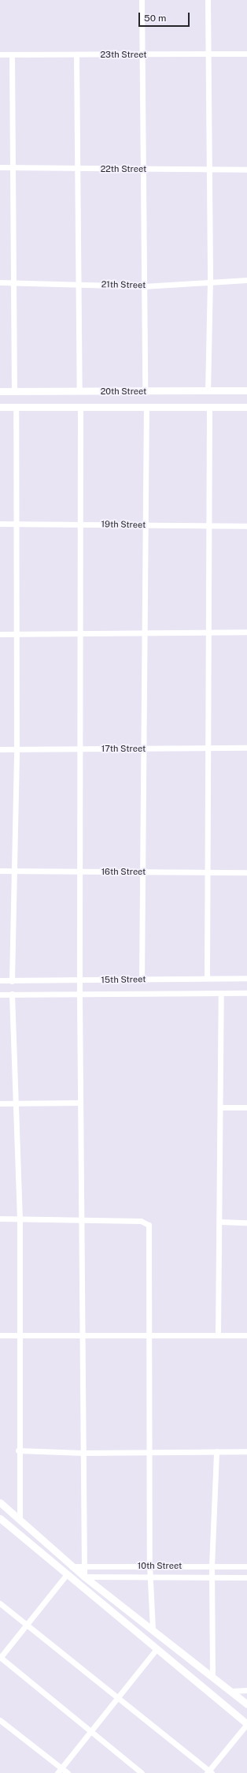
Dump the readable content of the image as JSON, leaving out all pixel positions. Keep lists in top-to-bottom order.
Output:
{
  "streets": {
    "street": [
      "23th Street",
      "22th Street",
      "21th Street",
      "20th Street",
      "19th Street",
      "17th Street",
      "16th Street",
      "15th Street",
      "10th Street"
    ]
  },
  "scale_bar": "50 m"
}
